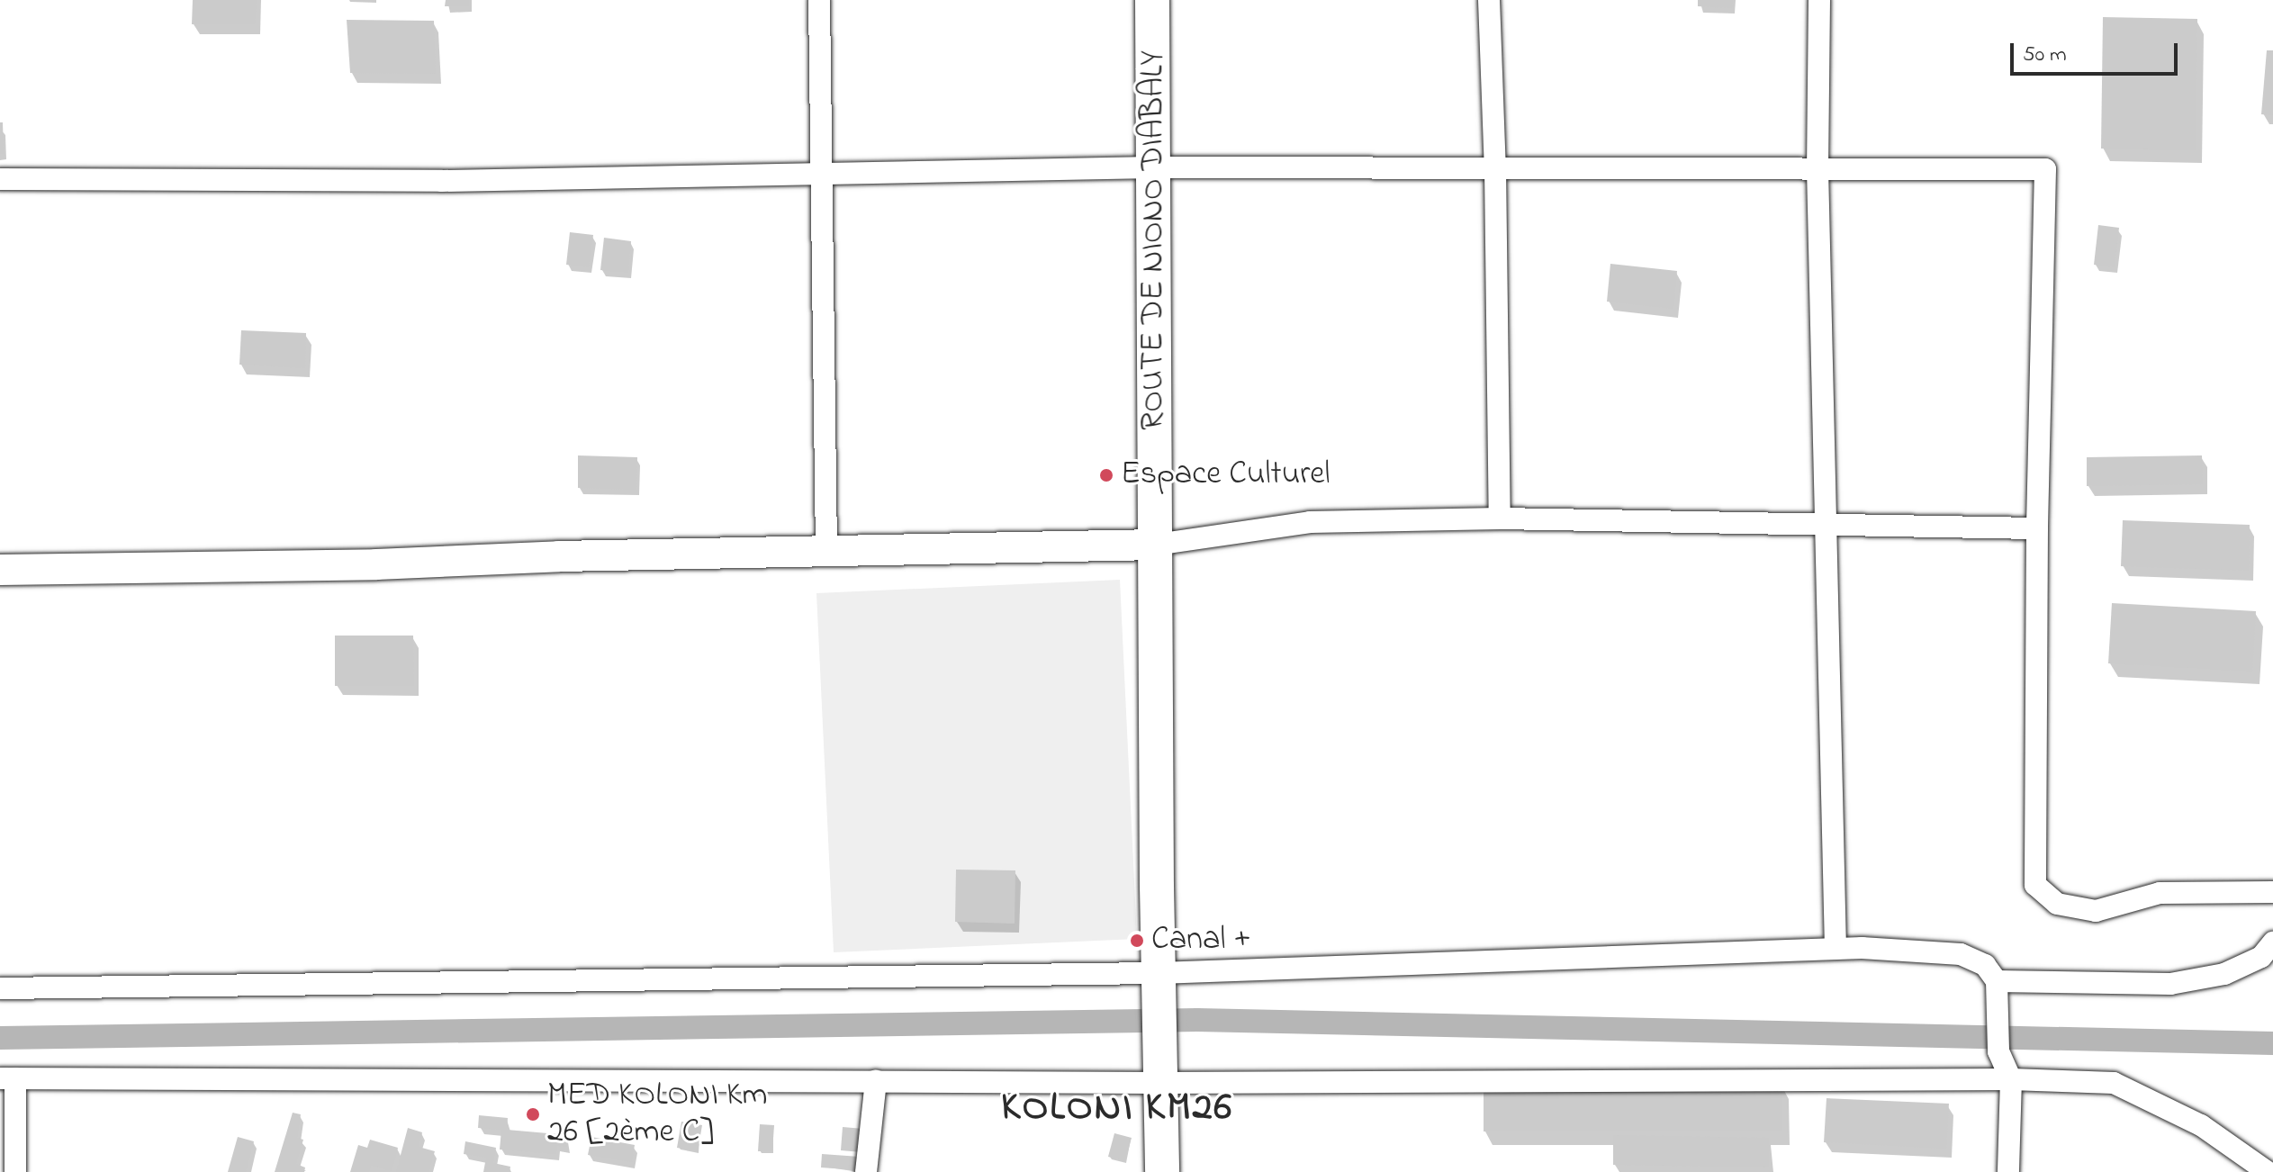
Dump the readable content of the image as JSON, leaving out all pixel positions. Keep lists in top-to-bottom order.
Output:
{
  "streets": {
    "main road": ["ROUTE DE NIONO DIABALY"]
  },
  "districts": ["KOLONI KM26"],
  "places": ["Espace Culturel", "Canal +", "MED KOLONI Km 26 [2ème C]"],
  "scale_bar": "50 m"
}
